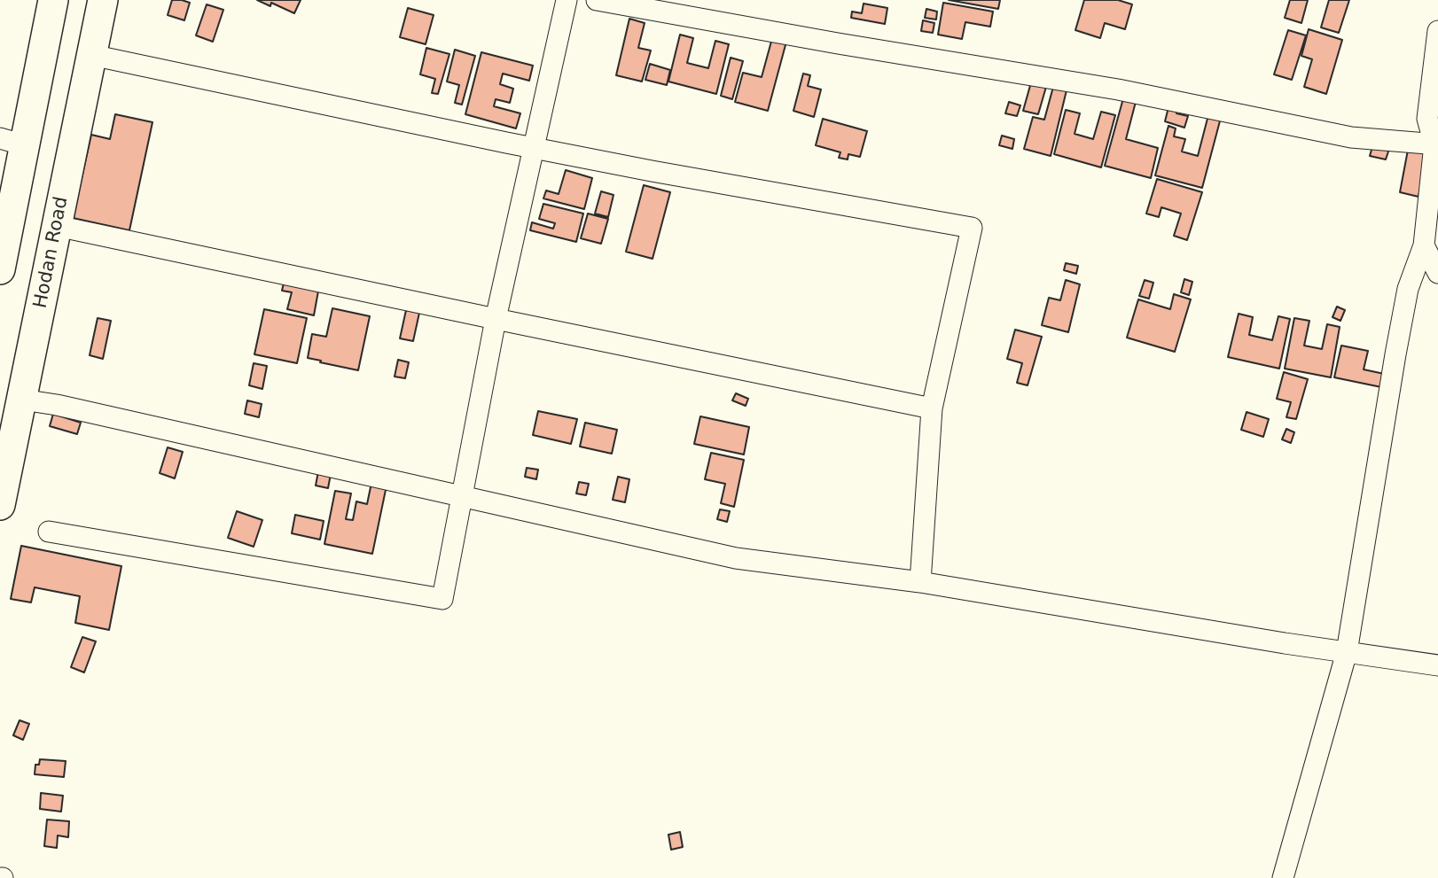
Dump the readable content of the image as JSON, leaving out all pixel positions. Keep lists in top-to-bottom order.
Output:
{
  "streets": {
    "main road": ["Hodan Road"]
  }
}
